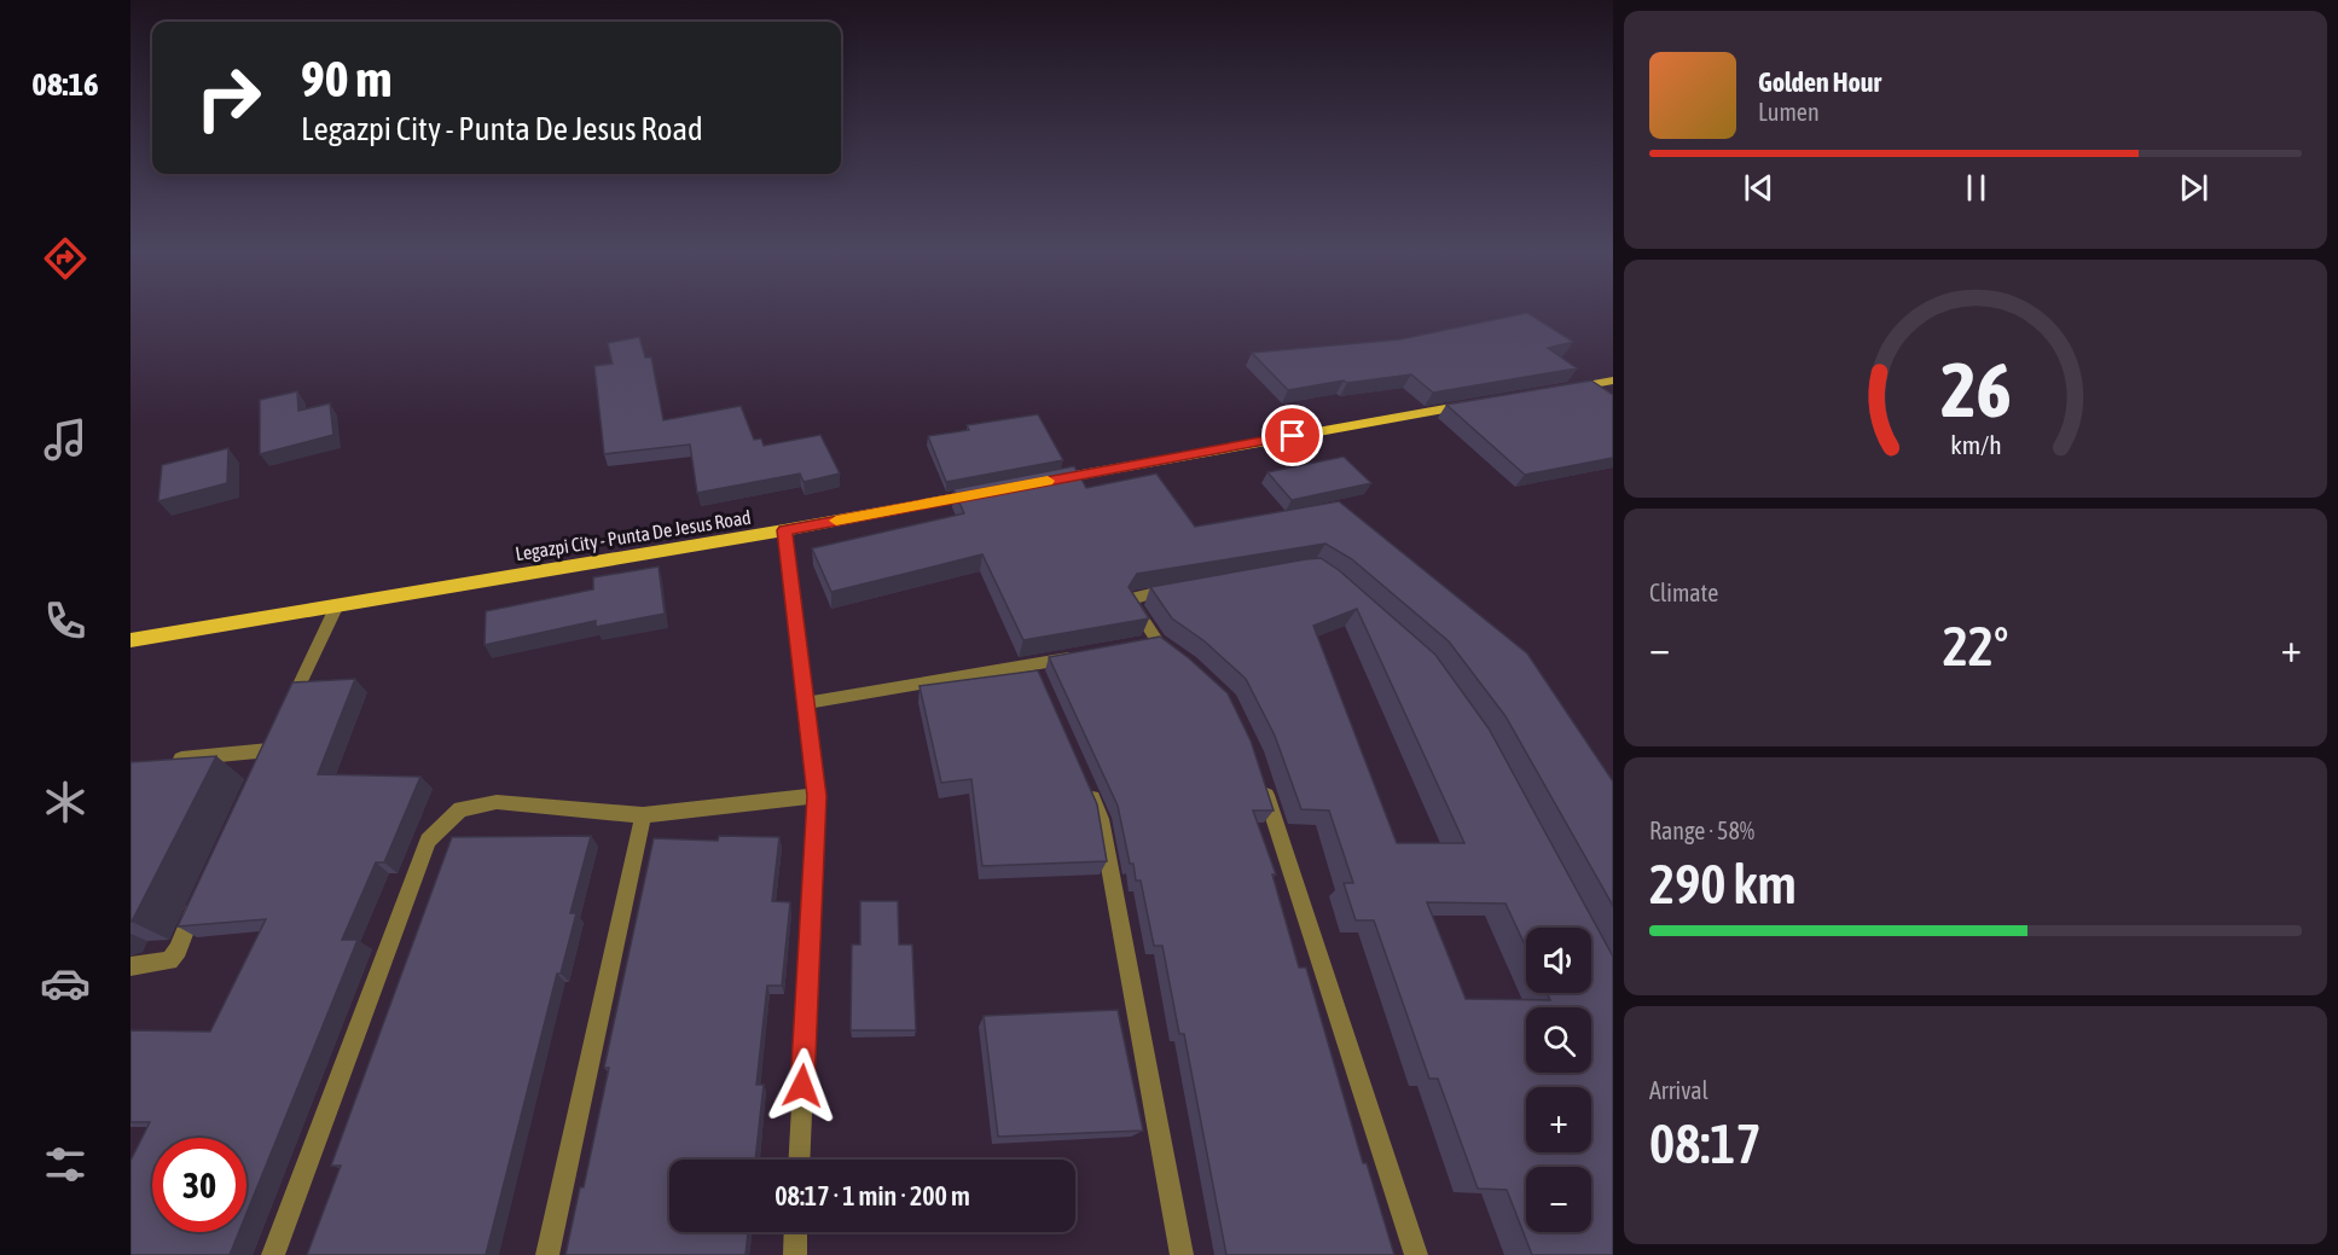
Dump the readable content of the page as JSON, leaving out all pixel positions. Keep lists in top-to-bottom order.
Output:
{
  "streets": {
    "main road": ["Legazpi City - Punta De Jesus Road"]
  },
  "page": {
    "tabs": "08:16",
    "turn": ["90 m", "Legazpi City - Punta De Jesus Road"],
    "song": ["Golden Hour", "Lumen"],
    "tile": [
      "Climate",
      ["Range · 58%", "290 km"],
      ["Arrival", "08:17"]
    ],
    "heat": ["−", "22°", "+"],
    "map_buttons": ["+", "−"],
    "limit": "30",
    "trip": "08:17 · 1 min · 200 m",
    "gauge": ["26", "km/h"]
  }
}
